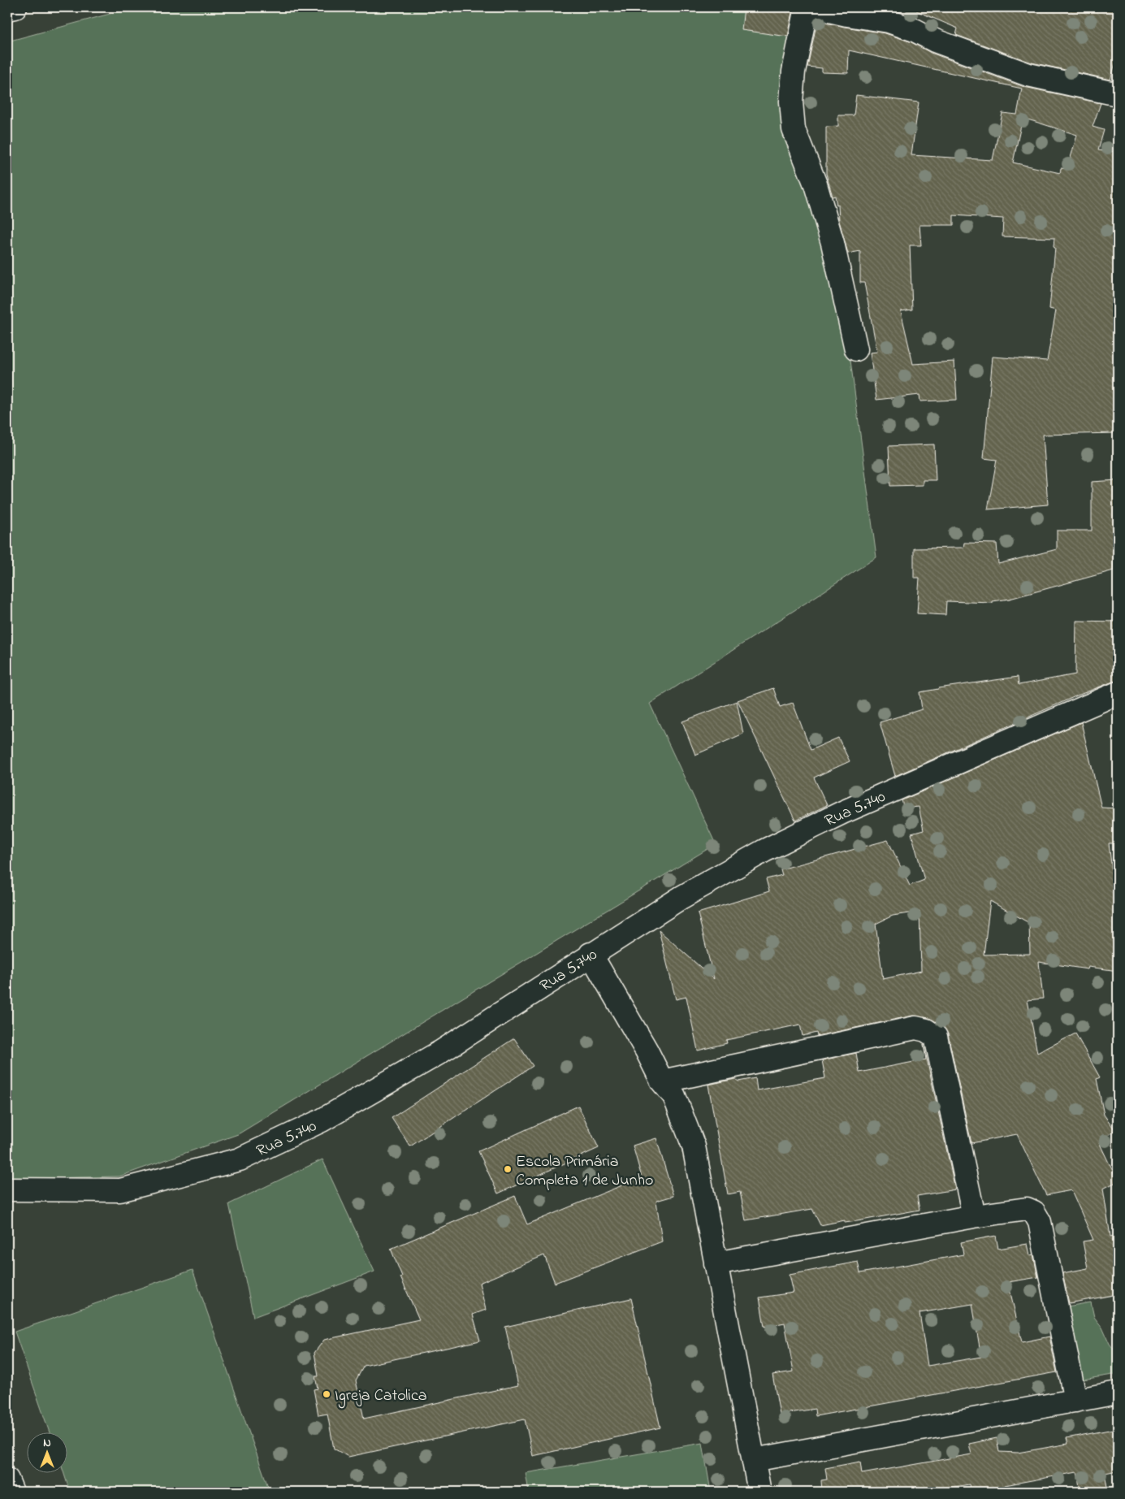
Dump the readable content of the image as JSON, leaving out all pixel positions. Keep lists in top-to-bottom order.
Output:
{
  "streets": {
    "main road": ["Rua 5.740"]
  },
  "places": ["Escola Primária Completa 1 de Junho", "Igreja Catolica"],
  "north": "top"
}
